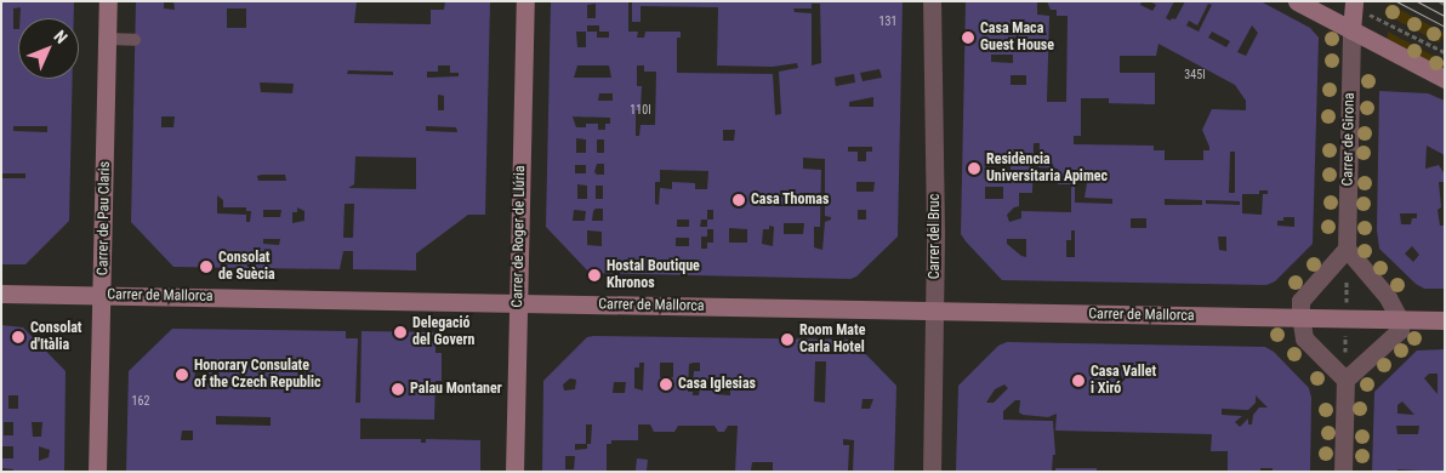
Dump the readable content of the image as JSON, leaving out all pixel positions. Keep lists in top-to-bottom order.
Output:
{
  "streets": {
    "main road": ["Carrer de Pau Claris", "Carrer de Roger de Llúria", "Carrer de Mallorca"],
    "street": ["Carrer de Girona", "Carrer del Bruc"]
  },
  "crossings": [
    ["Carrer de Pau Claris", "Carrer de Mallorca"],
    ["Carrer de Roger de Llúria", "Carrer de Mallorca"],
    ["Carrer del Bruc", "Carrer de Mallorca"]
  ],
  "places": [
    "Casa Maca Guest House",
    "Residència Universitaria Apimec",
    "Casa Thomas",
    "Consolat de Suècia",
    "Hostal Boutique Khronos",
    "Delegació del Govern",
    "Consolat d'Itàlia",
    "Room Mate Carla Hotel",
    "Honorary Consulate of the Czech Republic",
    "Casa Vallet i Xiró",
    "Casa Iglesias",
    "Palau Montaner"
  ],
  "house_numbers": [
    "131",
    "345I",
    "110I",
    "162"
  ],
  "north": "top right"
}
